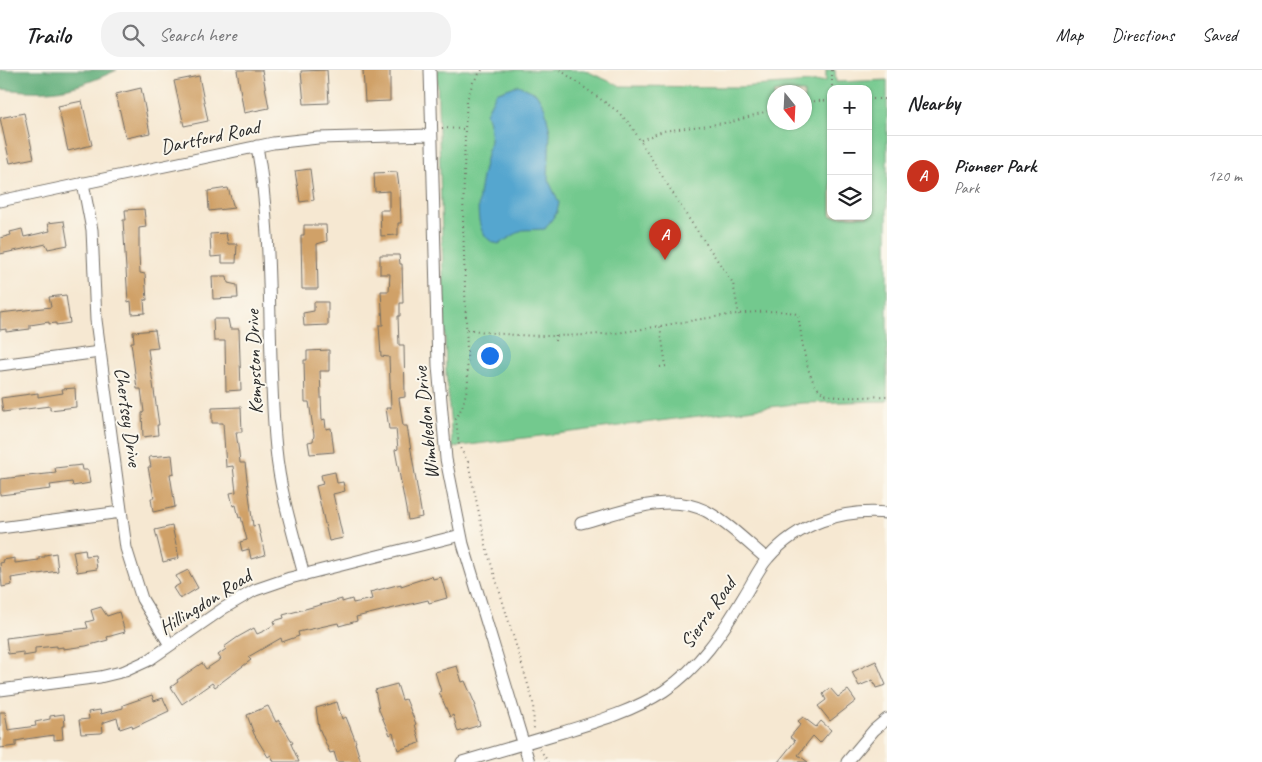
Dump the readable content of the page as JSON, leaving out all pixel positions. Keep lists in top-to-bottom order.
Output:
{
  "streets": {
    "street": [
      "Dartford Road",
      "Kempston Drive",
      "Chertsey Drive",
      "Wimbledon Drive",
      "Hillingdon Road",
      "Sierra Road"
    ]
  },
  "crossings": [
    ["Dartford Road", "Kempston Drive"],
    ["Dartford Road", "Chertsey Drive"],
    ["Dartford Road", "Wimbledon Drive"],
    ["Kempston Drive", "Hillingdon Road"],
    ["Chertsey Drive", "Hillingdon Road"],
    ["Wimbledon Drive", "Hillingdon Road"],
    ["Wimbledon Drive", "Sierra Road"]
  ],
  "north": "bottom",
  "page": {
    "header": "Trailo",
    "search": "Search here",
    "nav": ["Map", "Directions", "Saved"],
    "heading": "Nearby",
    "map_buttons": ["+", "−"],
    "list": [
      {
        "mark": "A",
        "name": "Pioneer Park",
        "note": "Park",
        "value": "120 m"
      }
    ],
    "pins": "A"
  }
}
